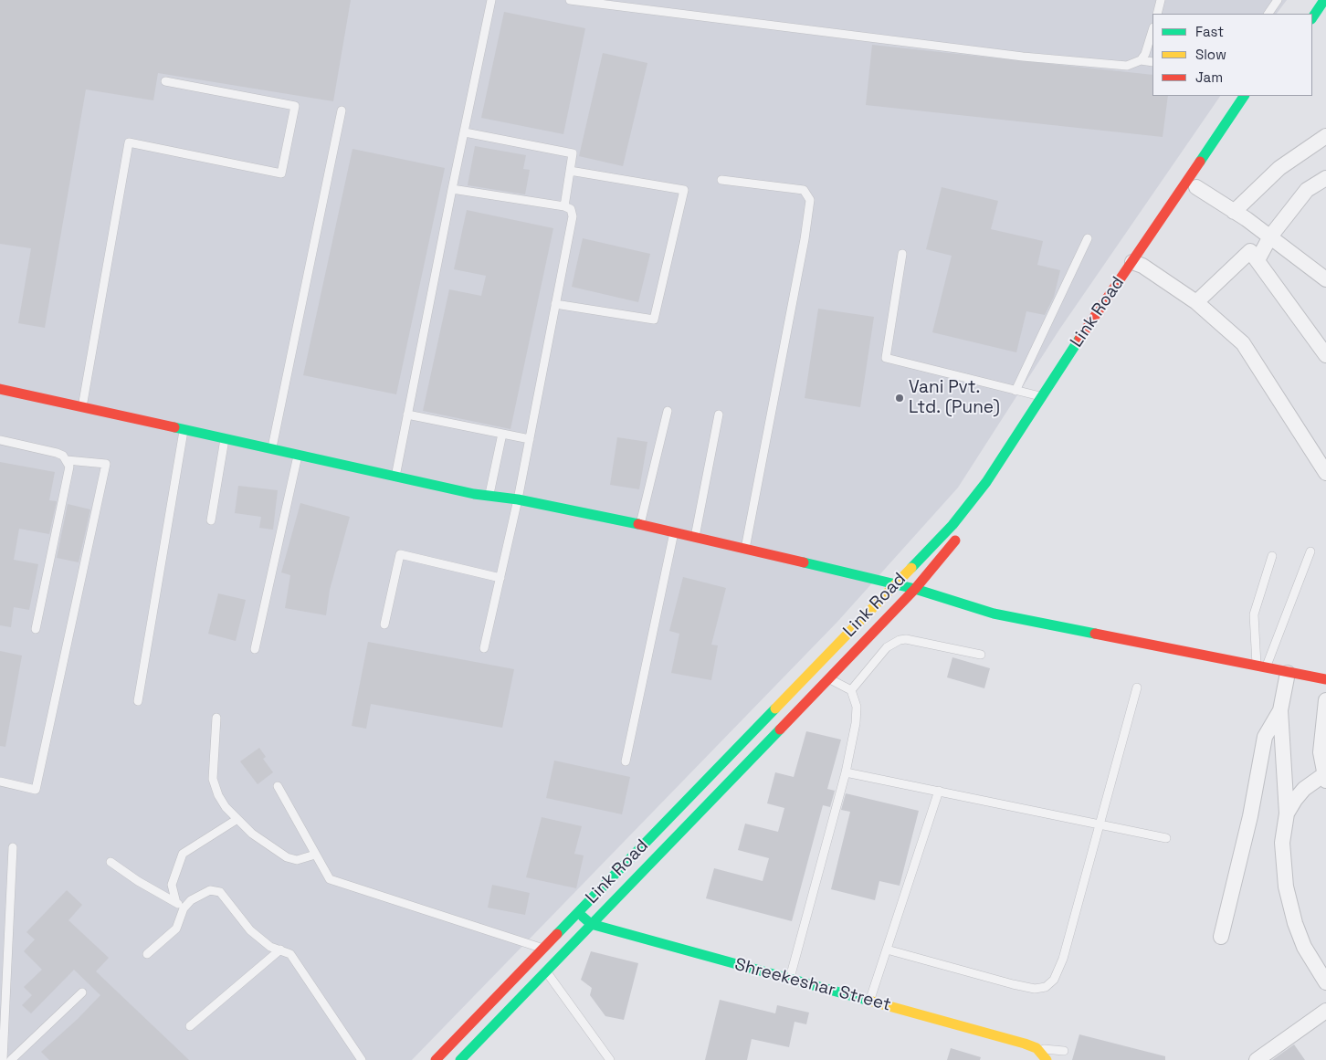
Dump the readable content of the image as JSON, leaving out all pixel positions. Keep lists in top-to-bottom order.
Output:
{
  "streets": {
    "street": ["Link Road", "Shreekeshar Street"]
  },
  "crossings": [
    ["Link Road", "Shreekeshar Street"]
  ],
  "places": ["Vani Pvt. Ltd. (Pune)"],
  "legend": ["Fast", "Slow", "Jam"]
}
